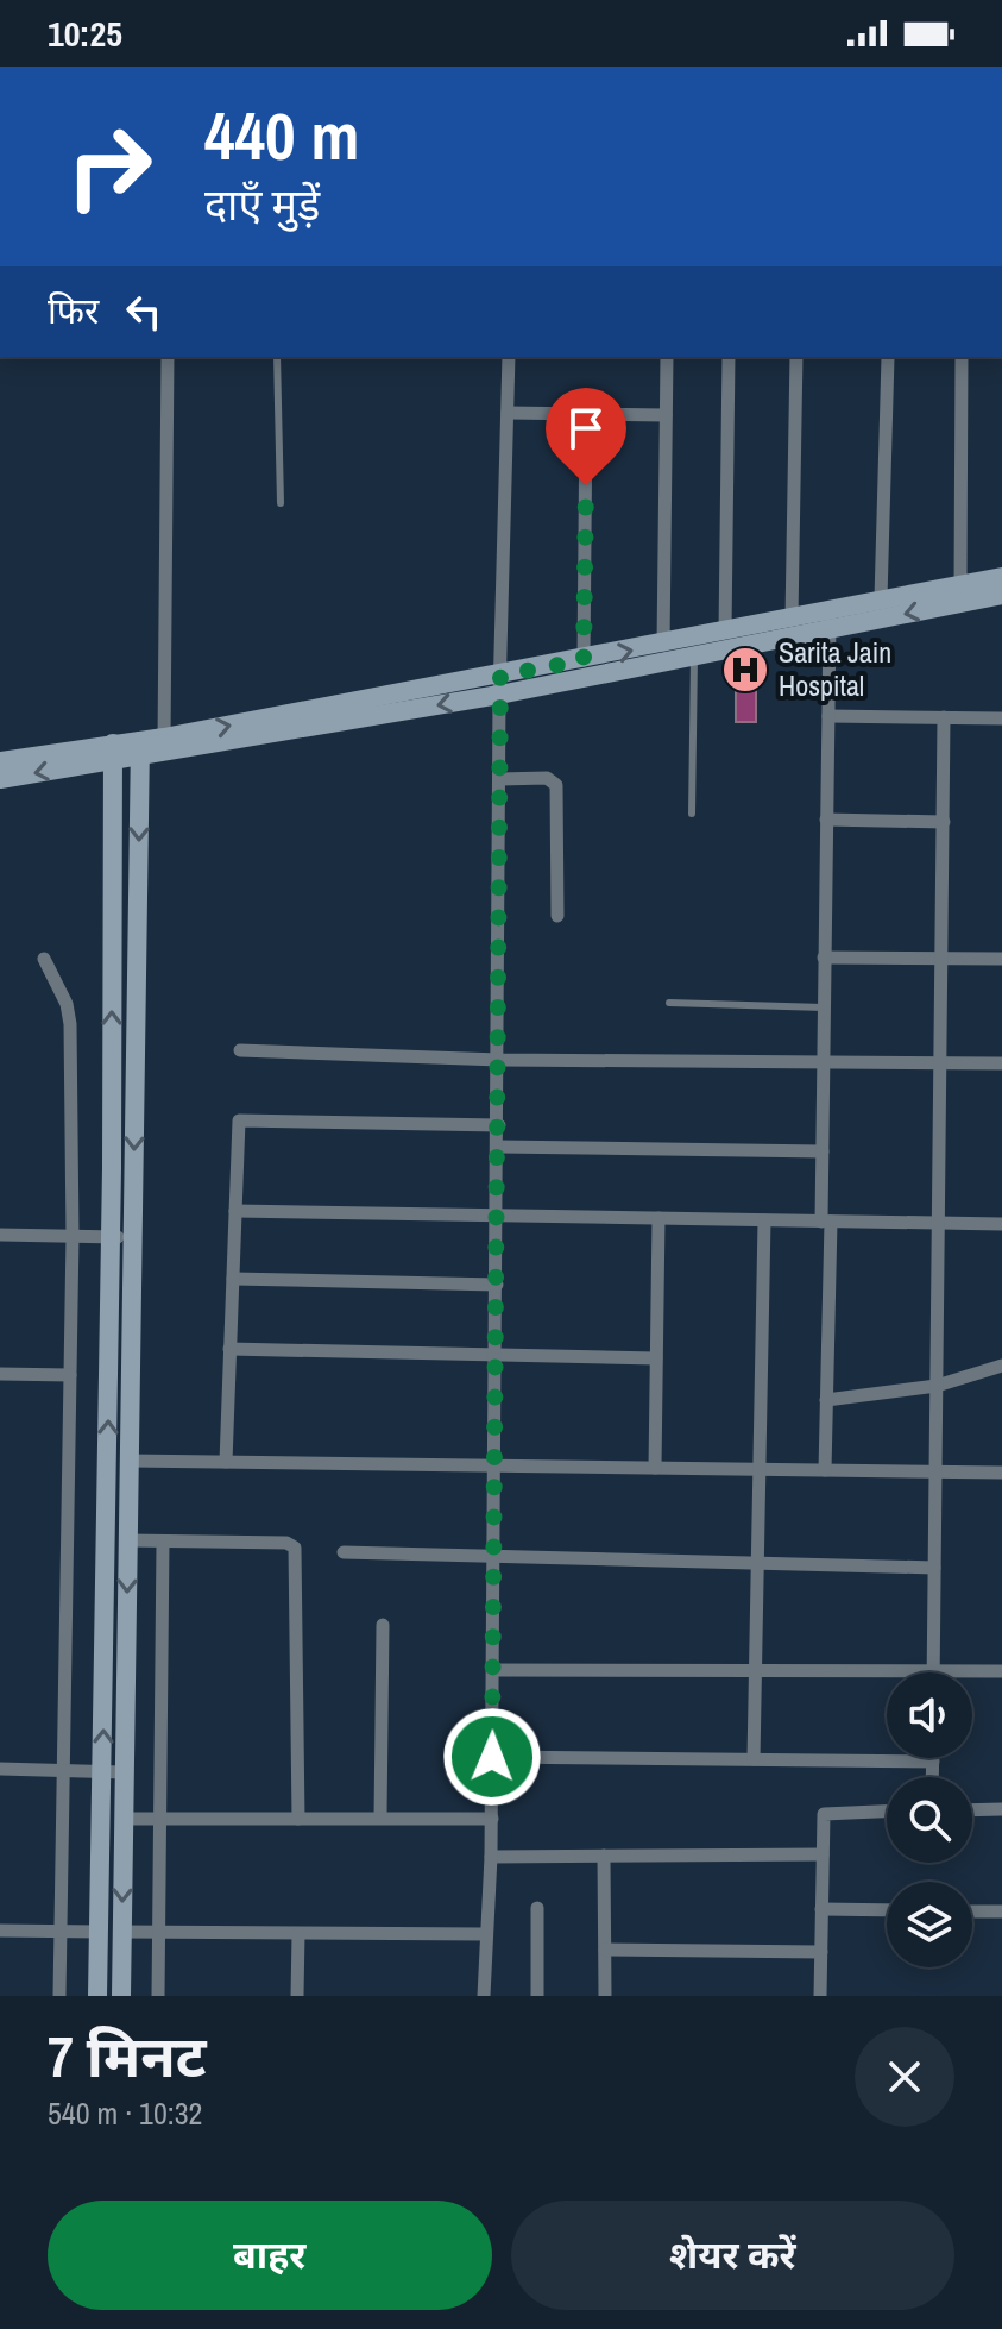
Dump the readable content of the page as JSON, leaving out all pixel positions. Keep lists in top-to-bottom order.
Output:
{
  "places": {
    "hospital": ["Sarita Jain Hospital"]
  },
  "page": {
    "status": "10:25",
    "turn": ["440 m", "दाएँ मुड़ें"],
    "then": "फिर",
    "heading": ["7 मिनट", "540 m · 10:32"],
    "buttons": ["बाहर", "शेयर करें"]
  }
}
